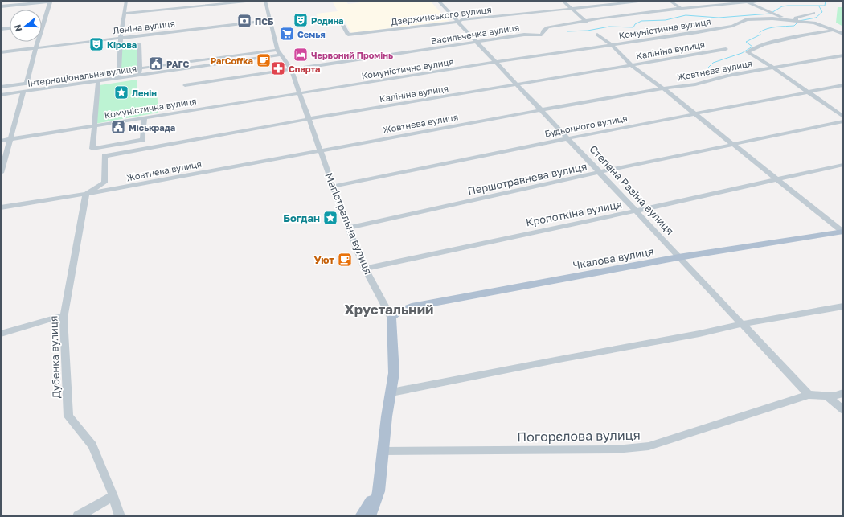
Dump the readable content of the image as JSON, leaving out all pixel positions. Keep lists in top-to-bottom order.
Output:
{
  "streets": {
    "main road": ["Магістральна вулиця", "Чкалова вулиця"],
    "street": [
      "Дзержинського вулиця",
      "Леніна вулиця",
      "Комуністична вулиця",
      "Васильченка вулиця",
      "Калініна вулиця",
      "Жовтнева вулиця",
      "Інтернаціональна вулиця",
      "Будьонного вулиця",
      "Першотравнева вулиця",
      "Степана Разіна вулиця",
      "Кропоткіна вулиця",
      "Дубенка вулиця",
      "Погорєлова вулиця"
    ]
  },
  "crossings": [
    ["Дзержинського вулиця", "Степана Разіна вулиця"],
    ["Леніна вулиця", "Магістральна вулиця"],
    ["Комуністична вулиця", "Степана Разіна вулиця"],
    ["Комуністична вулиця", "Магістральна вулиця"],
    ["Васильченка вулиця", "Степана Разіна вулиця"],
    ["Васильченка вулиця", "Магістральна вулиця"],
    ["Калініна вулиця", "Жовтнева вулиця"],
    ["Калініна вулиця", "Степана Разіна вулиця"],
    ["Калініна вулиця", "Магістральна вулиця"],
    ["Калініна вулиця", "Дубенка вулиця"],
    ["Жовтнева вулиця", "Степана Разіна вулиця"],
    ["Жовтнева вулиця", "Магістральна вулиця"],
    ["Жовтнева вулиця", "Дубенка вулиця"],
    ["Інтернаціональна вулиця", "Магістральна вулиця"],
    ["Будьонного вулиця", "Степана Разіна вулиця"],
    ["Будьонного вулиця", "Магістральна вулиця"],
    ["Першотравнева вулиця", "Степана Разіна вулиця"],
    ["Першотравнева вулиця", "Магістральна вулиця"],
    ["Степана Разіна вулиця", "Кропоткіна вулиця"],
    ["Степана Разіна вулиця", "Чкалова вулиця"],
    ["Степана Разіна вулиця", "Погорєлова вулиця"],
    ["Кропоткіна вулиця", "Магістральна вулиця"],
    ["Магістральна вулиця", "Чкалова вулиця"],
    ["Магістральна вулиця", "Погорєлова вулиця"]
  ],
  "districts": ["Хрустальний"],
  "places": {
    "theatre": ["Родина", "Кірова"],
    "bank": ["ПСБ"],
    "supermarket": ["Семья"],
    "hotel": ["Червоний Промінь"],
    "cafe": ["ParCoffka", "Уют"],
    "public building": ["РАГС", "Міськрада"],
    "pharmacy": ["Спарта"],
    "place": ["Ленін", "Богдан"]
  },
  "north": "left"
}
